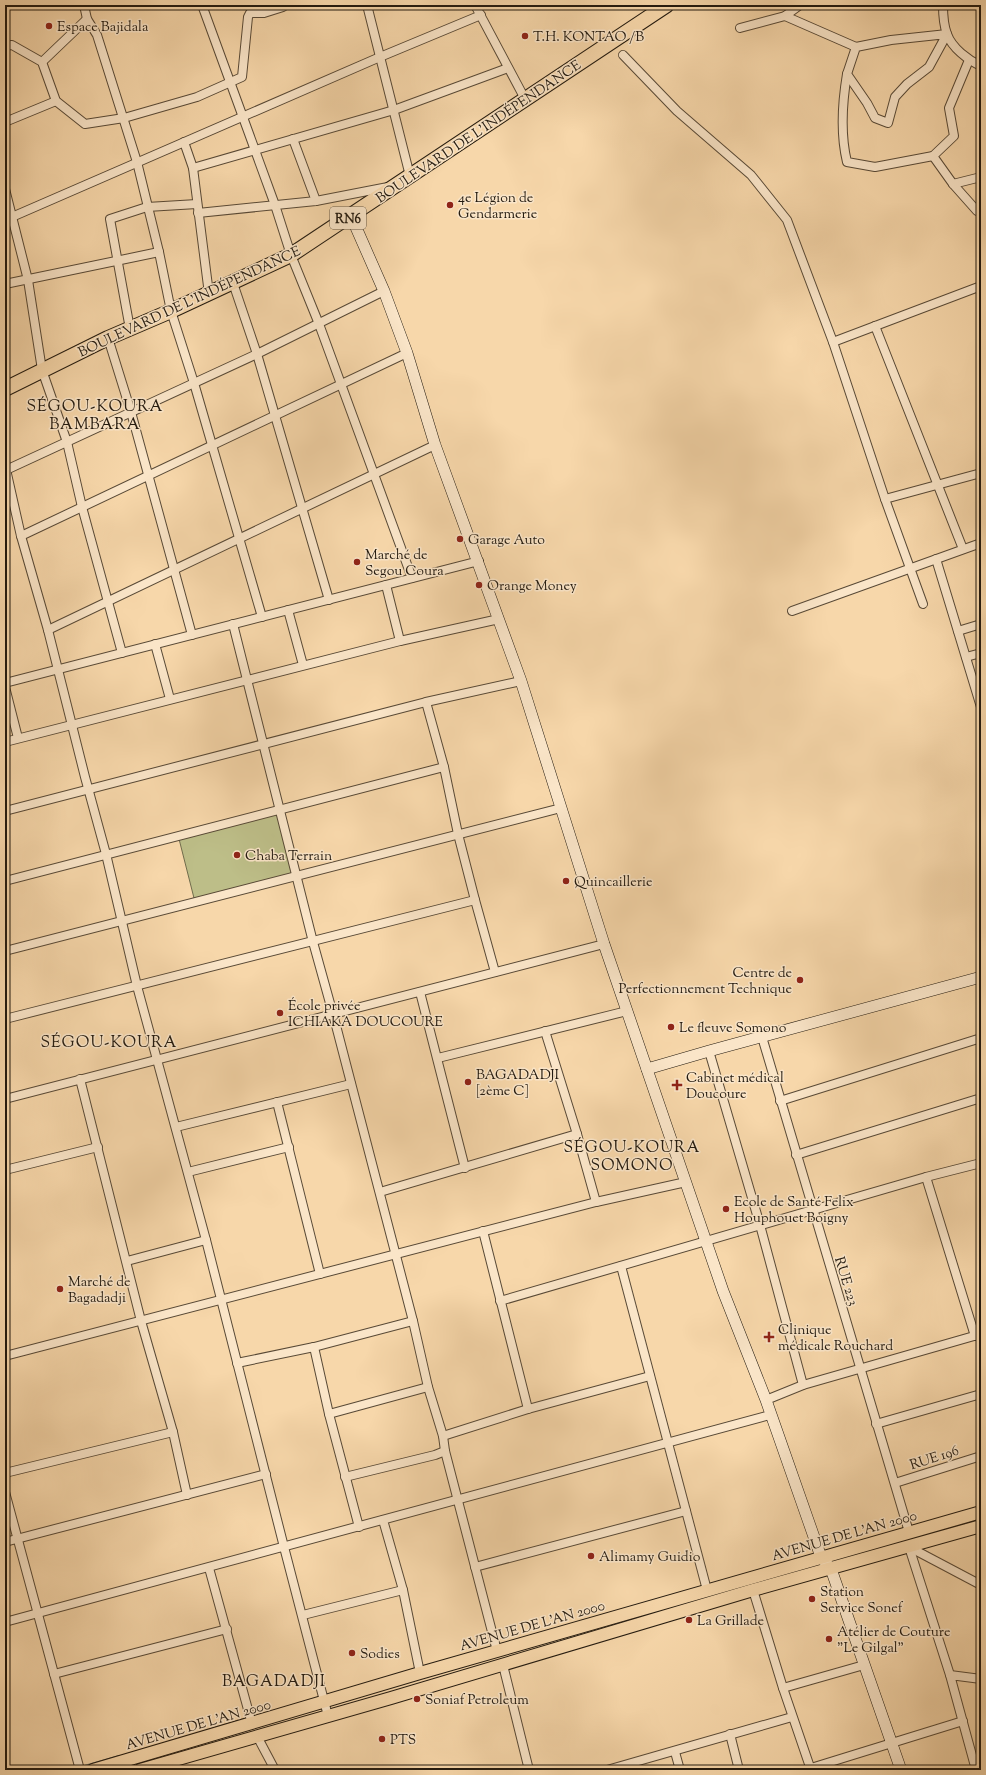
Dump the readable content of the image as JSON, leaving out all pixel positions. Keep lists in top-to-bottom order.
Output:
{
  "streets": {
    "highway": ["BOULEVARD DE L'INDÉPENDANCE", "RN6"],
    "main road": ["AVENUE DE L'AN 2000"],
    "street": ["RUE 223", "RUE 196"]
  },
  "crossings": [
    ["RUE 223", "RUE 196"],
    ["RUE 223", "AVENUE DE L'AN 2000"]
  ],
  "districts": [
    "SÉGOU-KOURA BAMBARA",
    "SÉGOU-KOURA",
    "SÉGOU-KOURA SOMONO",
    "BAGADADJI"
  ],
  "places": {
    "other": [
      "Espace Bajidala",
      "T.H. KONTAO /B",
      "4e Légion de Gendarmerie",
      "Garage Auto",
      "Marché de Segou Coura",
      "Orange Money",
      "Chaba Terrain",
      "Quincaillerie",
      "Centre de Perfectionnement Technique",
      "École privée ICHIAKA DOUCOURE",
      "Le fleuve Somono",
      "BAGADADJI [2ème C]",
      "Ecole de Santé Felix Houphouet Boigny",
      "Marché de Bagadadji",
      "Alimamy Guidio",
      "Station Service Sonef",
      "La Grillade",
      "Atélier de Couture \"Le Gilgal\"",
      "Sodies",
      "Soniaf Petroleum",
      "PTS"
    ],
    "health": ["Cabinet médical Doucoure", "Clinique médicale Rouchard"]
  }
}
